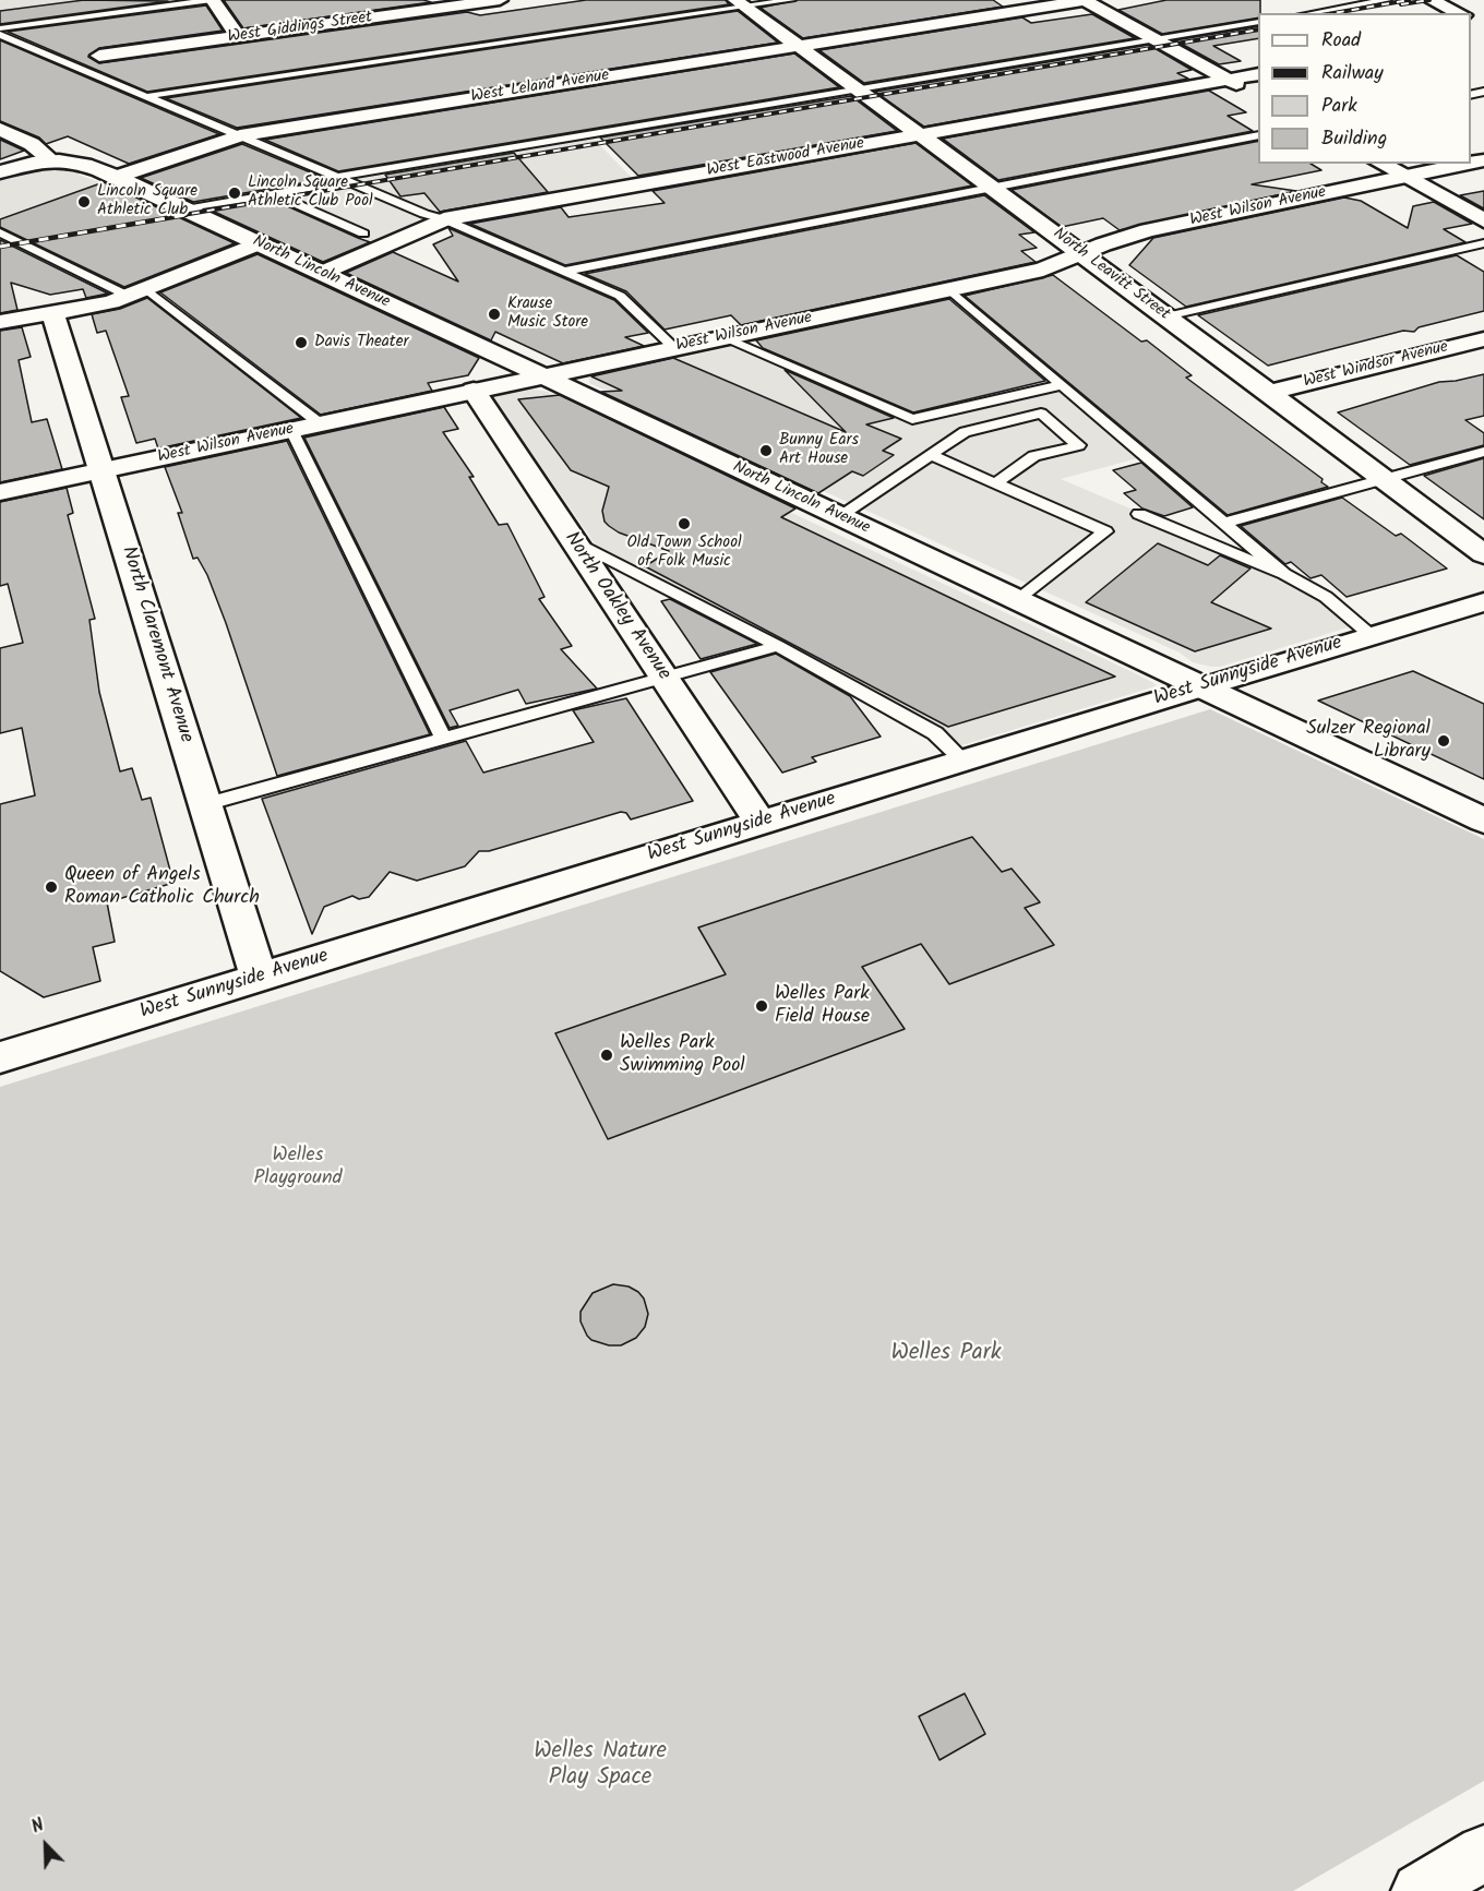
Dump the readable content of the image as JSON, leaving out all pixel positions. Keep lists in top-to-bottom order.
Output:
{
  "streets": {
    "street": [
      "West Giddings Street",
      "West Leland Avenue",
      "West Eastwood Avenue",
      "West Wilson Avenue",
      "North Lincoln Avenue",
      "North Leavitt Street",
      "West Windsor Avenue",
      "North Oakley Avenue",
      "North Claremont Avenue",
      "West Sunnyside Avenue"
    ]
  },
  "crossings": [
    ["West Leland Avenue", "North Lincoln Avenue"],
    ["West Leland Avenue", "North Leavitt Street"],
    ["West Eastwood Avenue", "North Lincoln Avenue"],
    ["West Eastwood Avenue", "North Leavitt Street"],
    ["West Wilson Avenue", "North Lincoln Avenue"],
    ["West Wilson Avenue", "North Leavitt Street"],
    ["West Wilson Avenue", "North Oakley Avenue"],
    ["West Wilson Avenue", "North Claremont Avenue"],
    ["North Lincoln Avenue", "West Sunnyside Avenue"],
    ["North Leavitt Street", "West Windsor Avenue"],
    ["North Oakley Avenue", "West Sunnyside Avenue"],
    ["North Claremont Avenue", "West Sunnyside Avenue"]
  ],
  "parks": ["Welles Playground", "Welles Park", "Welles Nature Play Space"],
  "places": [
    "Lincoln Square Athletic Club Pool",
    "Lincoln Square Athletic Club",
    "Krause Music Store",
    "Davis Theater",
    "Bunny Ears Art House",
    "Old Town School of Folk Music",
    "Sulzer Regional Library",
    "Queen of Angels Roman Catholic Church",
    "Welles Park Field House",
    "Welles Park Swimming Pool"
  ],
  "legend": [
    "Road",
    "Railway",
    "Park",
    "Building"
  ],
  "north": "top left"
}
